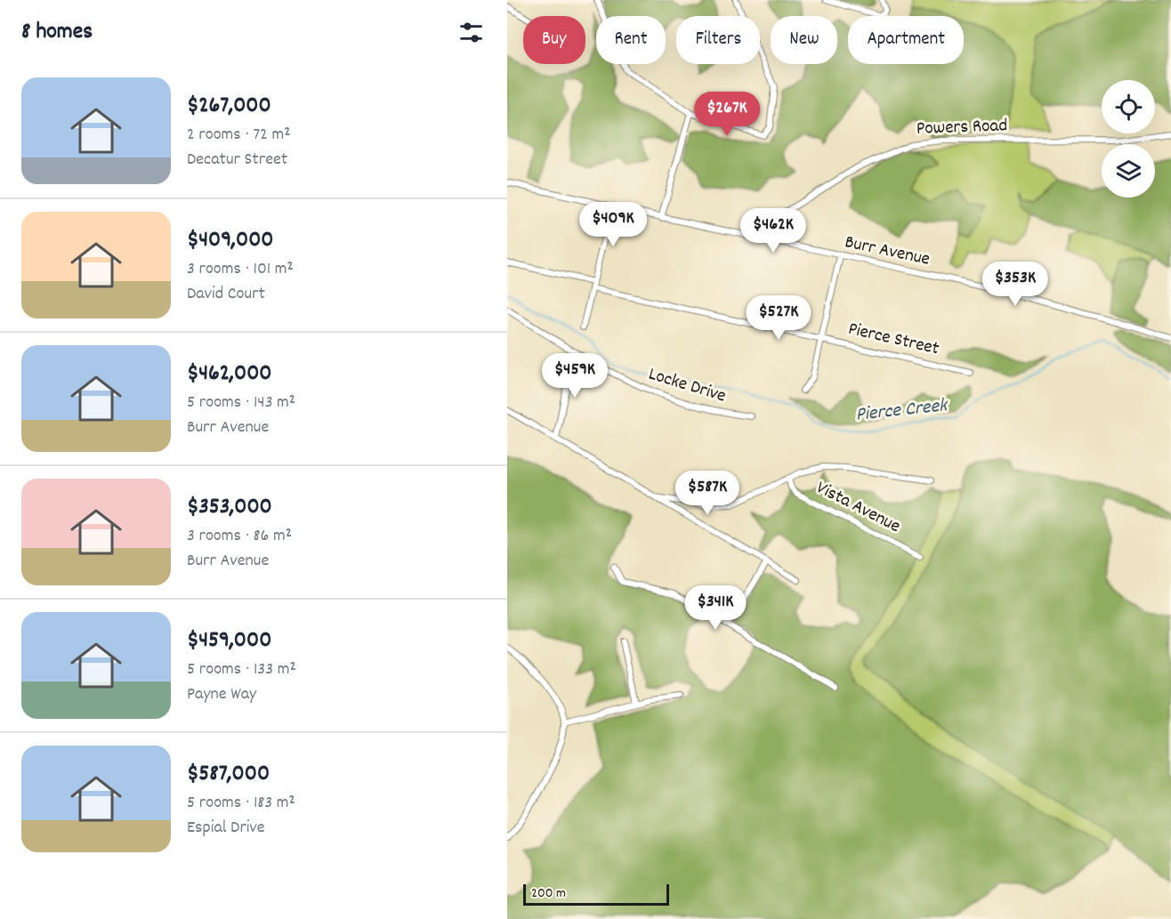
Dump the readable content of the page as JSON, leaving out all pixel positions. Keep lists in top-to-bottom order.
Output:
{
  "streets": {
    "street": [
      "Powers Road",
      "Burr Avenue",
      "Pierce Street",
      "Locke Drive",
      "Vista Avenue"
    ]
  },
  "crossings": [
    ["Powers Road", "Burr Avenue"]
  ],
  "water": ["Pierce Creek"],
  "scale_bar": "200 m",
  "page": {
    "heading": "8 homes",
    "chip": [
      "Buy",
      "Rent",
      "Filters",
      "New",
      "Apartment"
    ],
    "list": [
      {
        "name": "$267,000",
        "note": "2 rooms · 72 m² · Decatur Street"
      },
      {
        "name": "$409,000",
        "note": "3 rooms · 101 m² · David Court"
      },
      {
        "name": "$462,000",
        "note": "5 rooms · 143 m² · Burr Avenue"
      },
      {
        "name": "$353,000",
        "note": "3 rooms · 86 m² · Burr Avenue"
      },
      {
        "name": "$459,000",
        "note": "5 rooms · 133 m² · Payne Way"
      },
      {
        "name": "$587,000",
        "note": "5 rooms · 183 m² · Espial Drive"
      }
    ],
    "price": [
      "$267K",
      "$409K",
      "$462K",
      "$353K",
      "$527K",
      "$459K",
      "$587K",
      "$341K"
    ],
    "scale": "200 m"
  }
}
